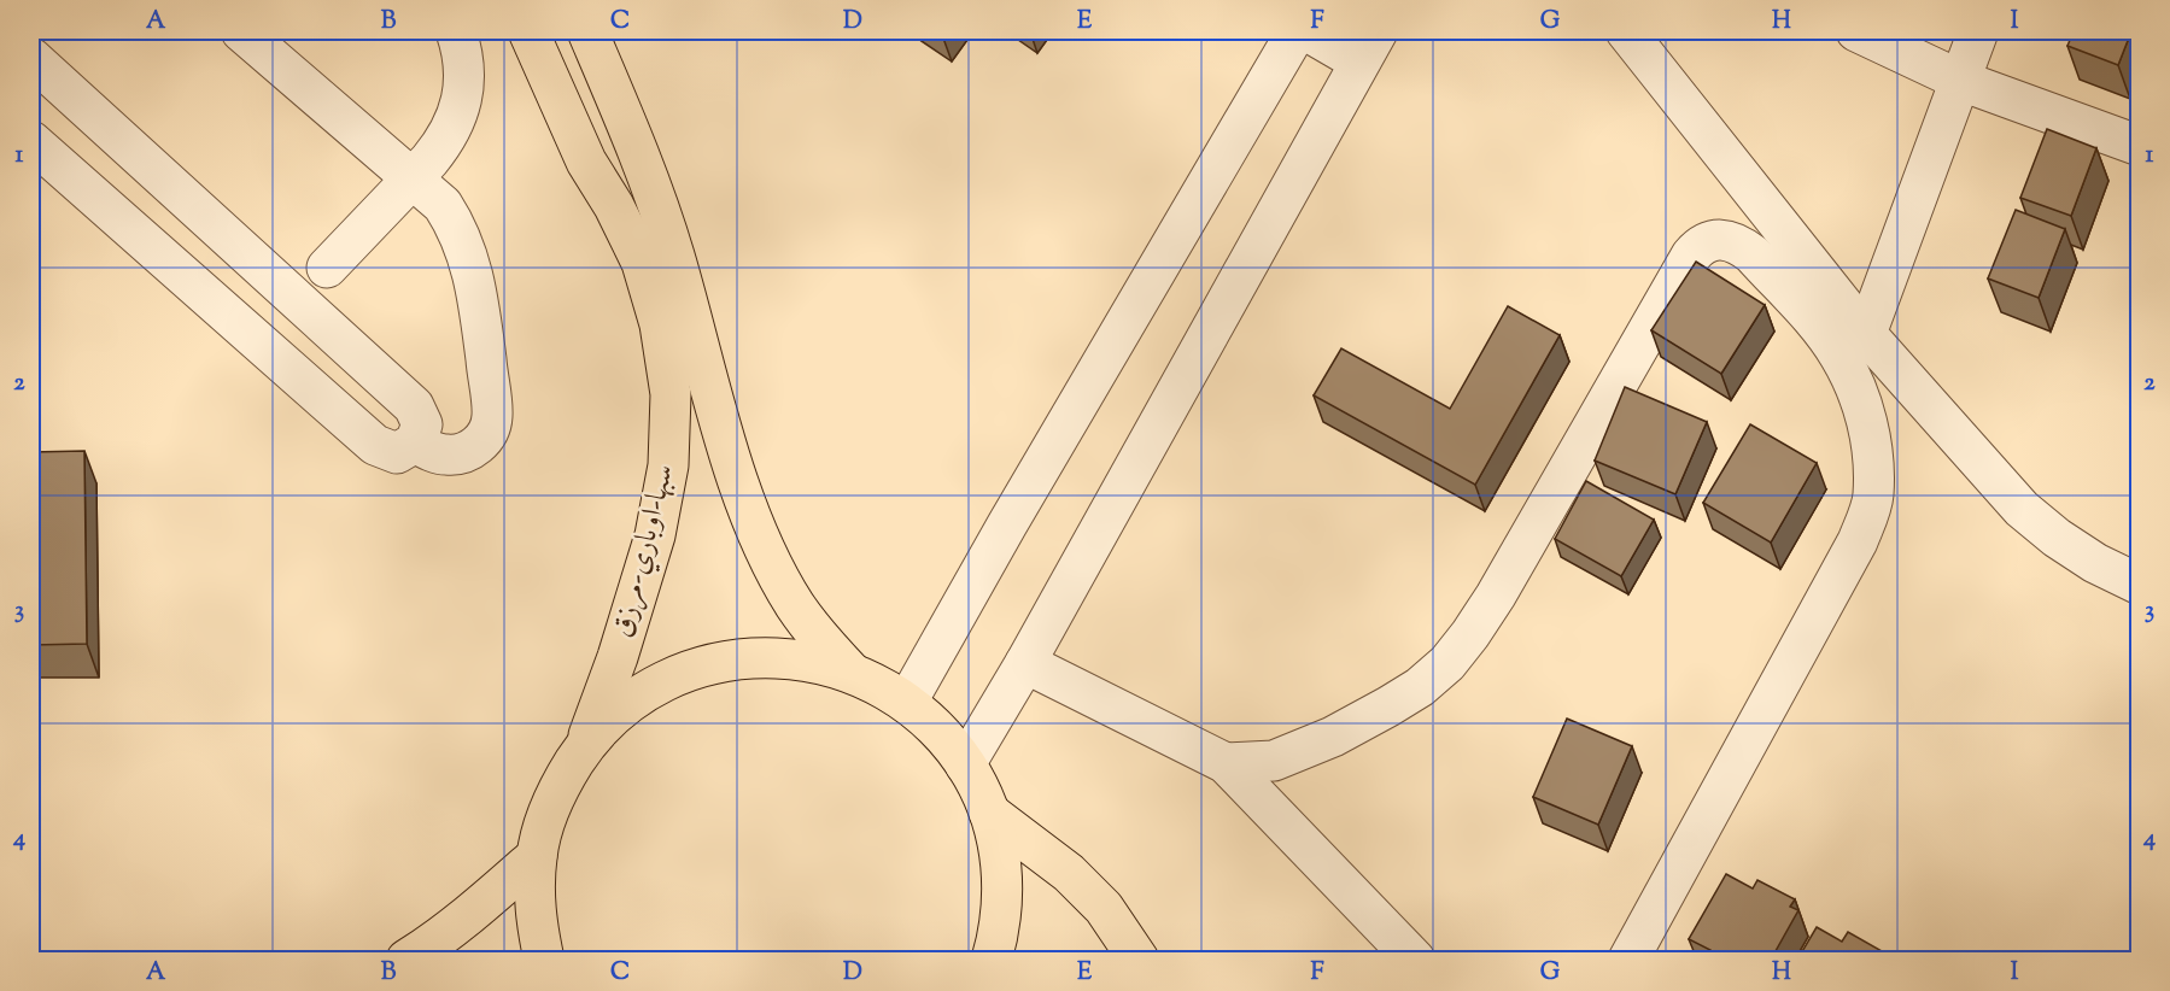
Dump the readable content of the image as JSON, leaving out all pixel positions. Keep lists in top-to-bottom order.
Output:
{
  "streets": {
    "highway": ["سبها-اوباري-مرزق"]
  },
  "grid": {
    "columns": [
      "A",
      "B",
      "C",
      "D",
      "E",
      "F",
      "G",
      "H",
      "I"
    ],
    "rows": [
      "1",
      "2",
      "3",
      "4"
    ]
  }
}
